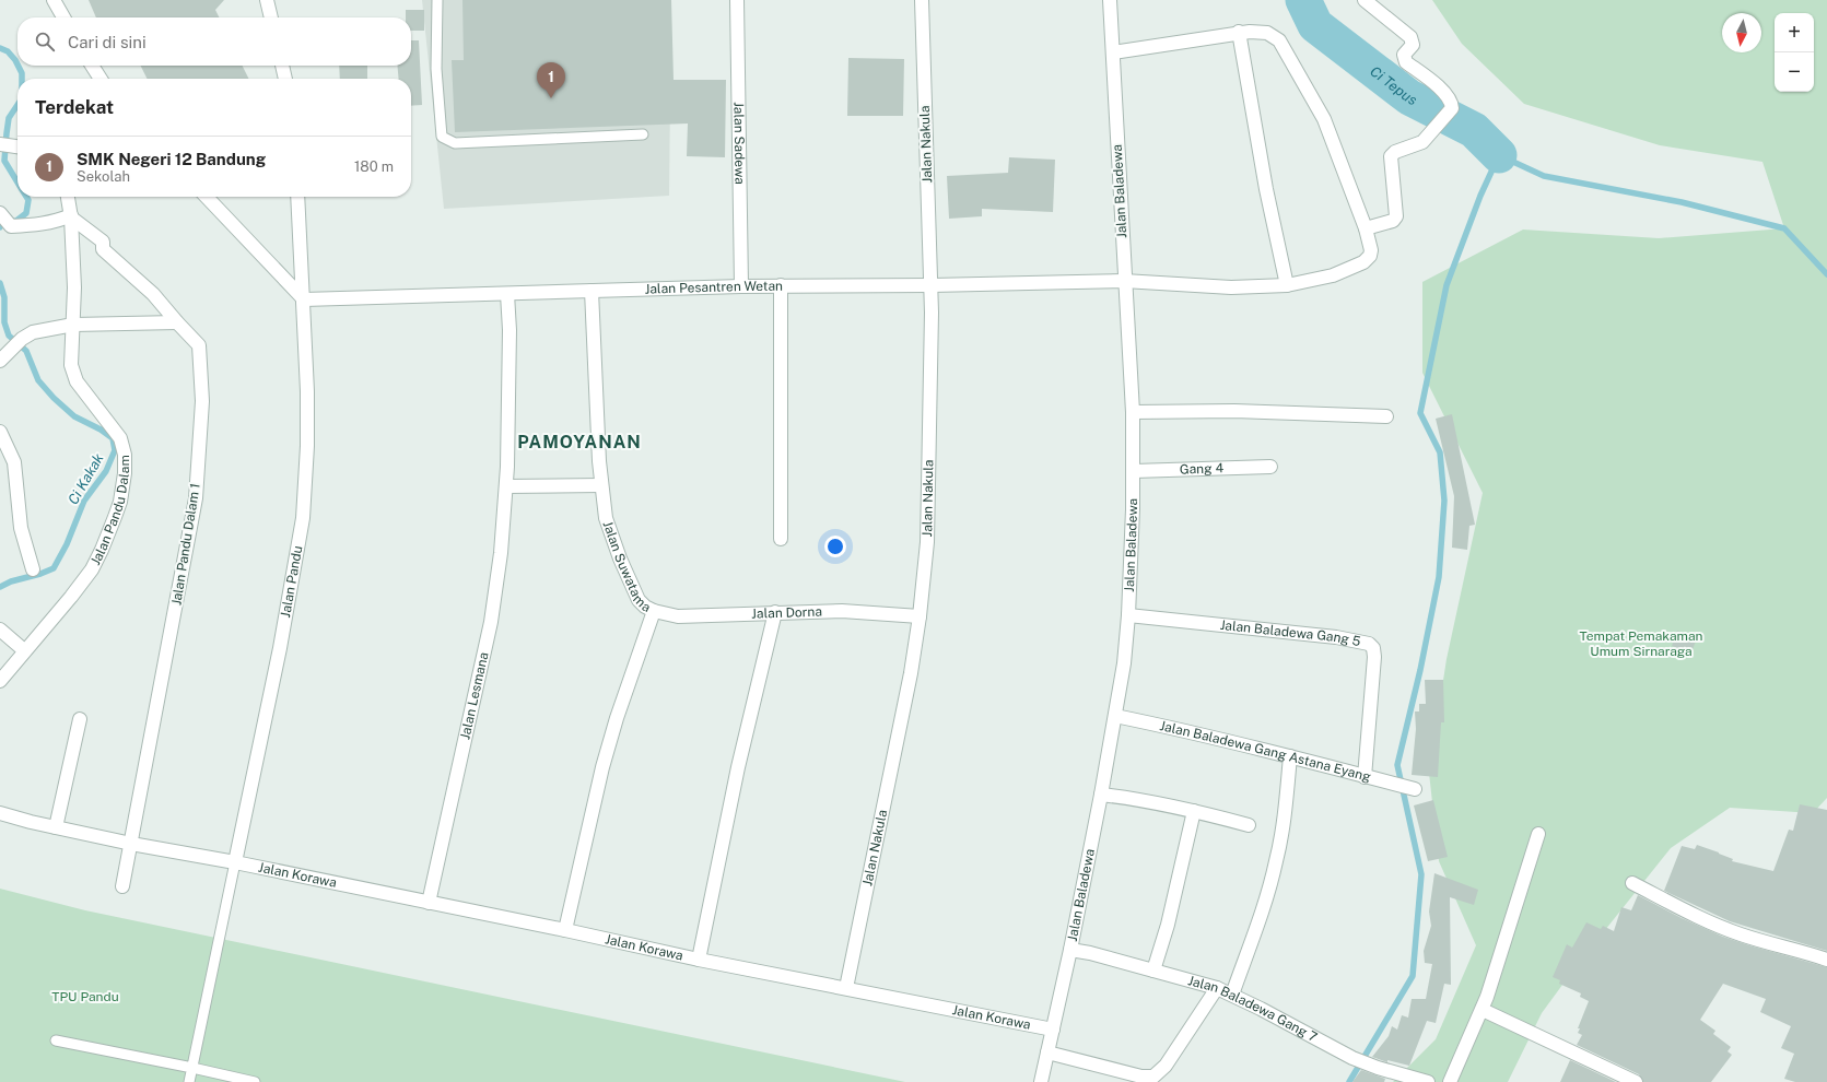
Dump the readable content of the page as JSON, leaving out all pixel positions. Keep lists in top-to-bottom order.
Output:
{
  "streets": {
    "street": [
      "Jalan Sadewa",
      "Jalan Nakula",
      "Jalan Baladewa",
      "Jalan Pesantren Wetan",
      "Gang 4",
      "Jalan Pandu Dalam",
      "Jalan Pandu Dalam 1",
      "Jalan Suwatama",
      "Jalan Pandu",
      "Jalan Dorna",
      "Jalan Baladewa Gang 5",
      "Jalan Lesmana",
      "Jalan Baladewa Gang Astana Eyang",
      "Jalan Korawa",
      "Jalan Baladewa Gang 7"
    ]
  },
  "crossings": [
    ["Jalan Sadewa", "Jalan Pesantren Wetan"],
    ["Jalan Nakula", "Jalan Pesantren Wetan"],
    ["Jalan Nakula", "Jalan Dorna"],
    ["Jalan Nakula", "Jalan Korawa"],
    ["Jalan Baladewa", "Jalan Pesantren Wetan"],
    ["Jalan Baladewa", "Gang 4"],
    ["Jalan Baladewa", "Jalan Baladewa Gang 5"],
    ["Jalan Baladewa", "Jalan Baladewa Gang Astana Eyang"],
    ["Jalan Baladewa", "Jalan Korawa"],
    ["Jalan Baladewa", "Jalan Baladewa Gang 7"],
    ["Jalan Pesantren Wetan", "Jalan Suwatama"],
    ["Jalan Pesantren Wetan", "Jalan Pandu"],
    ["Jalan Pesantren Wetan", "Jalan Lesmana"],
    ["Jalan Pandu Dalam", "Jalan Pandu Dalam 1"],
    ["Jalan Suwatama", "Jalan Dorna"],
    ["Jalan Suwatama", "Jalan Korawa"],
    ["Jalan Pandu", "Jalan Korawa"],
    ["Jalan Baladewa Gang 5", "Jalan Baladewa Gang Astana Eyang"],
    ["Jalan Lesmana", "Jalan Korawa"]
  ],
  "districts": ["PAMOYANAN"],
  "water": ["Ci Tepus", "Ci Kakak"],
  "parks": ["Tempat Pemakaman Umum Sirnaraga", "TPU Pandu"],
  "north": "bottom",
  "page": {
    "map_buttons": ["+", "−"],
    "search": "Cari di sini",
    "pins": "1",
    "heading": "Terdekat",
    "list": [
      {
        "mark": "1",
        "name": "SMK Negeri 12 Bandung",
        "note": "Sekolah",
        "value": "180 m"
      }
    ]
  }
}
